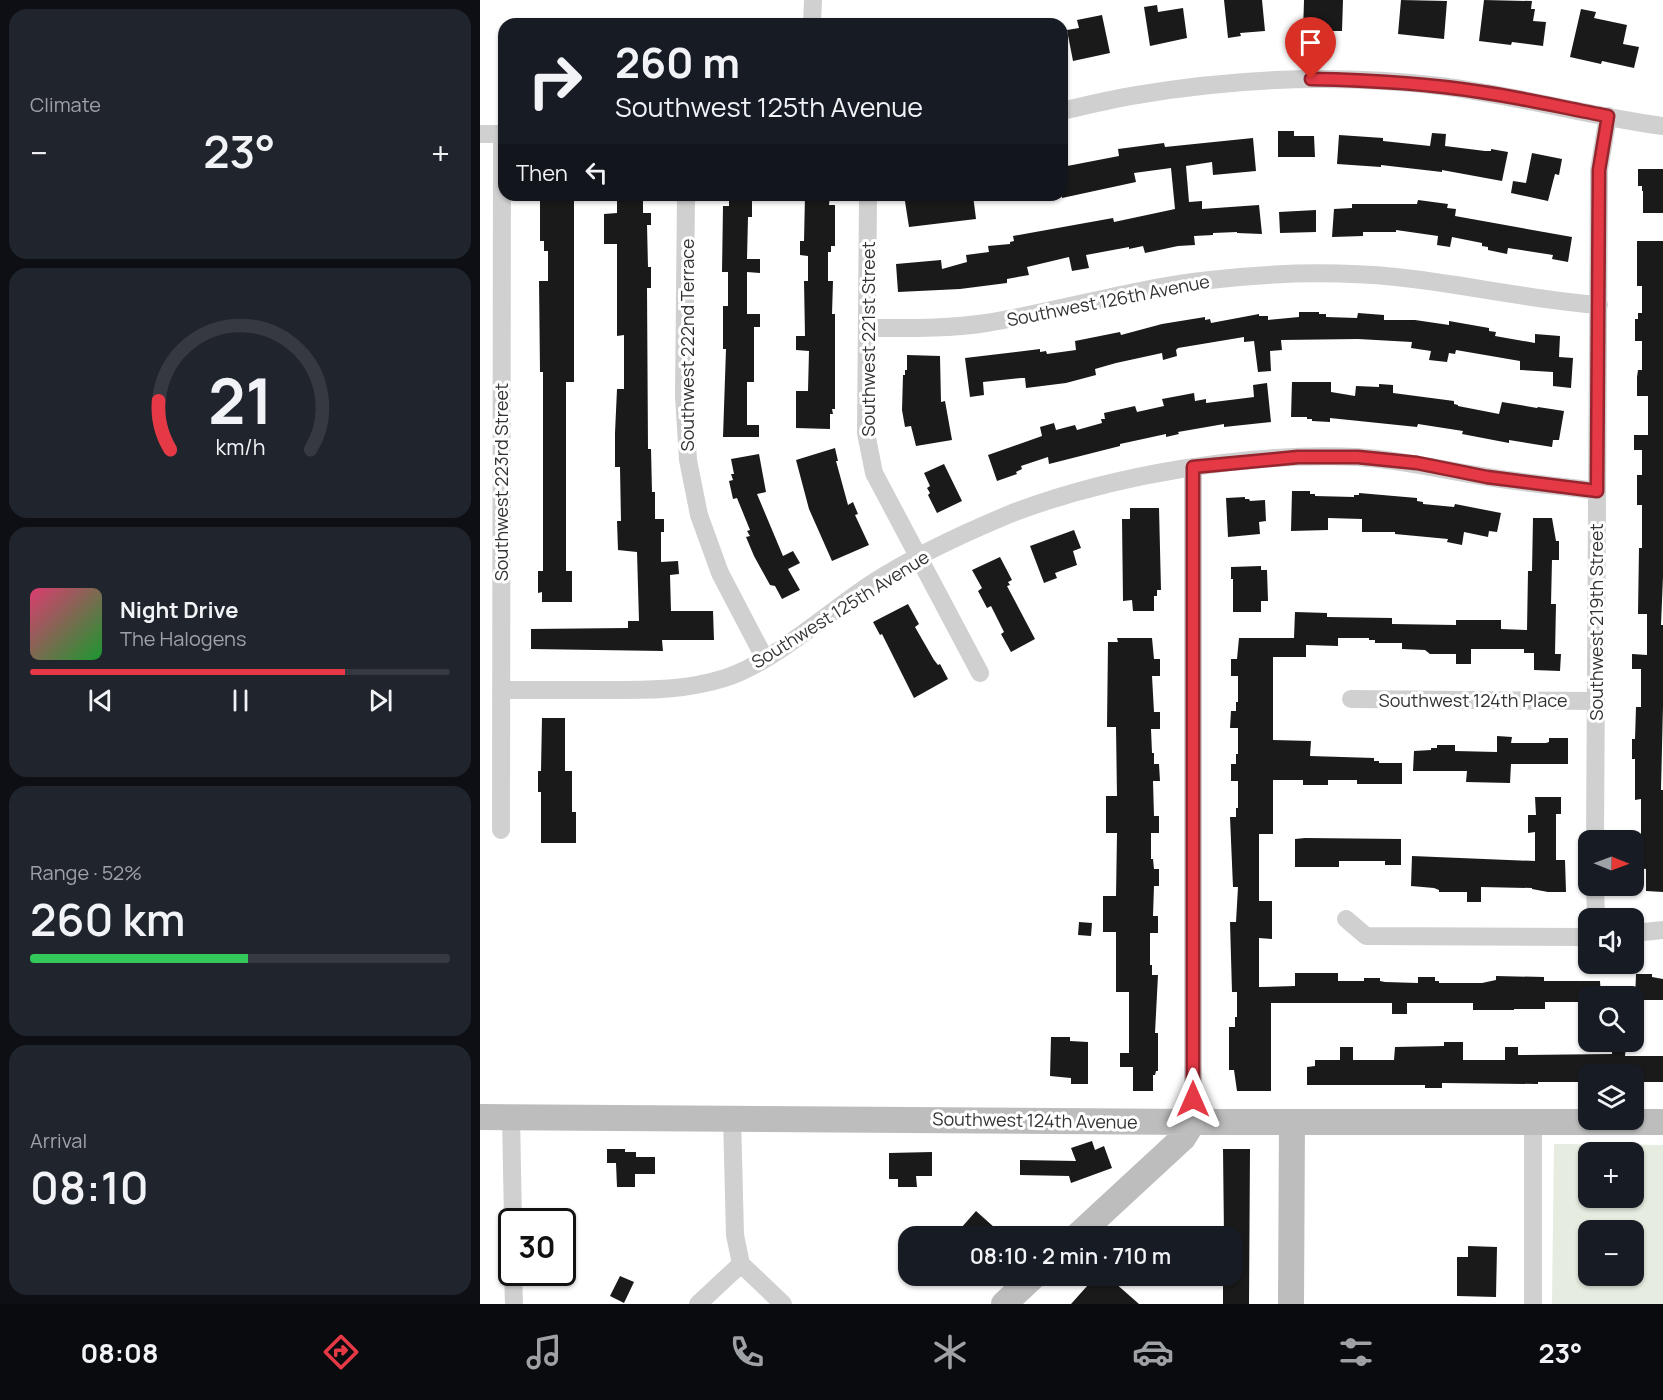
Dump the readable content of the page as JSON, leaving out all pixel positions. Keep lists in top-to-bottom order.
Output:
{
  "streets": {
    "street": [
      "Southwest 126th Avenue",
      "Southwest 221st Street",
      "Southwest 222nd Terrace",
      "Southwest 223rd Street",
      "Southwest 125th Avenue",
      "Southwest 219th Street",
      "Southwest 124th Place",
      "Southwest 124th Avenue"
    ]
  },
  "crossings": [
    ["Southwest 126th Avenue", "Southwest 221st Street"],
    ["Southwest 126th Avenue", "Southwest 219th Street"],
    ["Southwest 221st Street", "Southwest 125th Avenue"],
    ["Southwest 222nd Terrace", "Southwest 125th Avenue"],
    ["Southwest 223rd Street", "Southwest 125th Avenue"],
    ["Southwest 125th Avenue", "Southwest 219th Street"],
    ["Southwest 219th Street", "Southwest 124th Place"]
  ],
  "north": "right",
  "page": {
    "tile": [
      "Climate",
      ["Range · 52%", "260 km"],
      ["Arrival", "08:10"]
    ],
    "turn": ["260 m", "Southwest 125th Avenue"],
    "heat": ["−", "23°", "+"],
    "then": "Then",
    "song": ["Night Drive", "The Halogens"],
    "map_buttons": ["+", "−"],
    "limit": "30",
    "trip": "08:10 · 2 min · 710 m",
    "tabs": ["08:08", "23°"],
    "gauge": ["21", "km/h"]
  }
}
